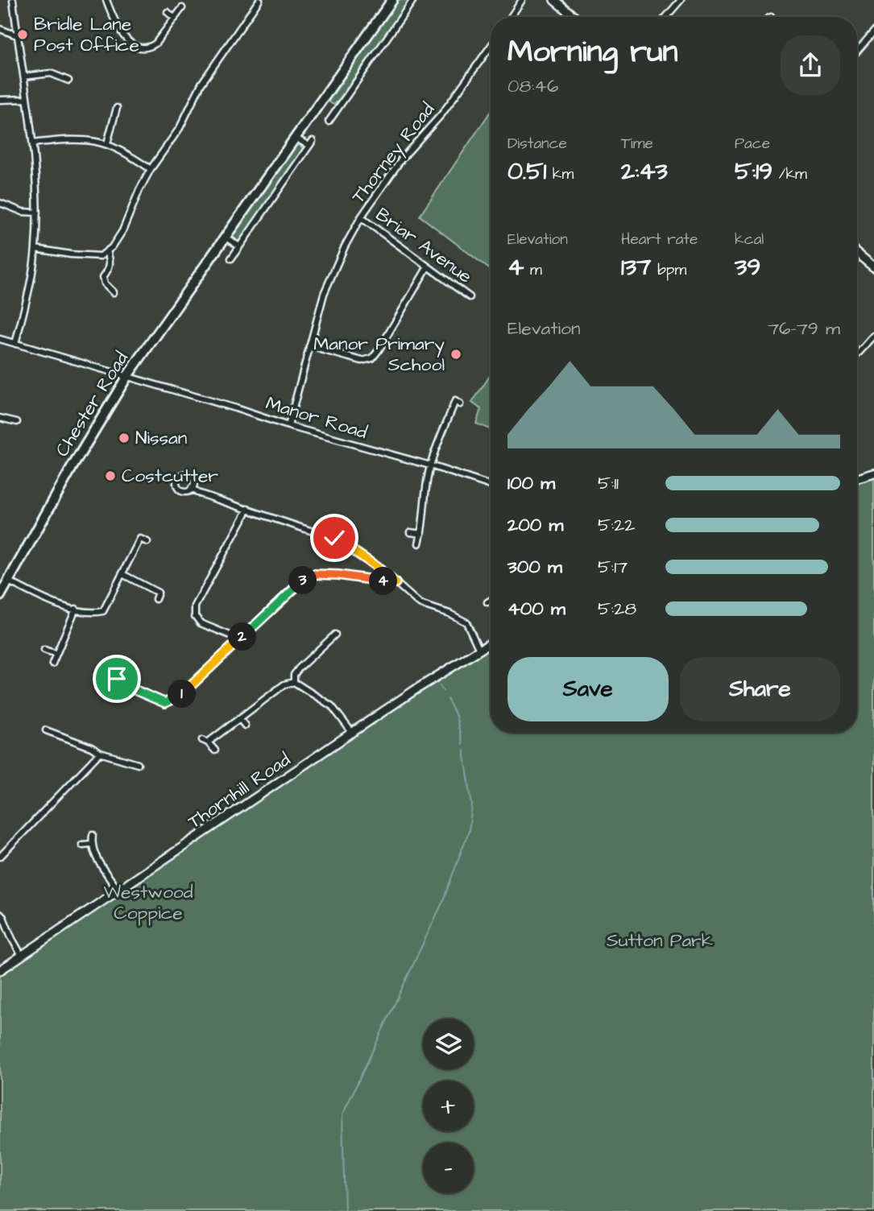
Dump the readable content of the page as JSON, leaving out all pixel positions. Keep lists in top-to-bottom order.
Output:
{
  "streets": {
    "highway": ["Chester Road"],
    "main road": ["Thornhill Road"],
    "street": ["Thorney Road", "Briar Avenue", "Manor Road"]
  },
  "crossings": [
    ["Thorney Road", "Briar Avenue"],
    ["Thorney Road", "Manor Road"],
    ["Chester Road", "Manor Road"]
  ],
  "parks": ["Westwood Coppice", "Sutton Park"],
  "places": [
    "Bridle Lane Post Office",
    "Manor Primary School",
    "Nissan",
    "Costcutter"
  ],
  "page": {
    "heading": ["Morning run", "08:46"],
    "stats": [
      ["Distance", "0.51 km"],
      ["Time", "2:43"],
      ["Pace", "5:19 /km"],
      ["Elevation", "4 m"],
      ["Heart rate", "137 bpm"],
      ["kcal", "39"]
    ],
    "chart": ["Elevation", "76–79 m"],
    "list": [
      {
        "name": "100 m",
        "note": "5:11"
      },
      {
        "name": "200 m",
        "note": "5:22"
      },
      {
        "name": "300 m",
        "note": "5:17"
      },
      {
        "name": "400 m",
        "note": "5:28"
      }
    ],
    "pins": [
      "3",
      "4",
      "2",
      "1"
    ],
    "buttons": ["Save", "Share"],
    "map_buttons": ["+", "−"]
  }
}
